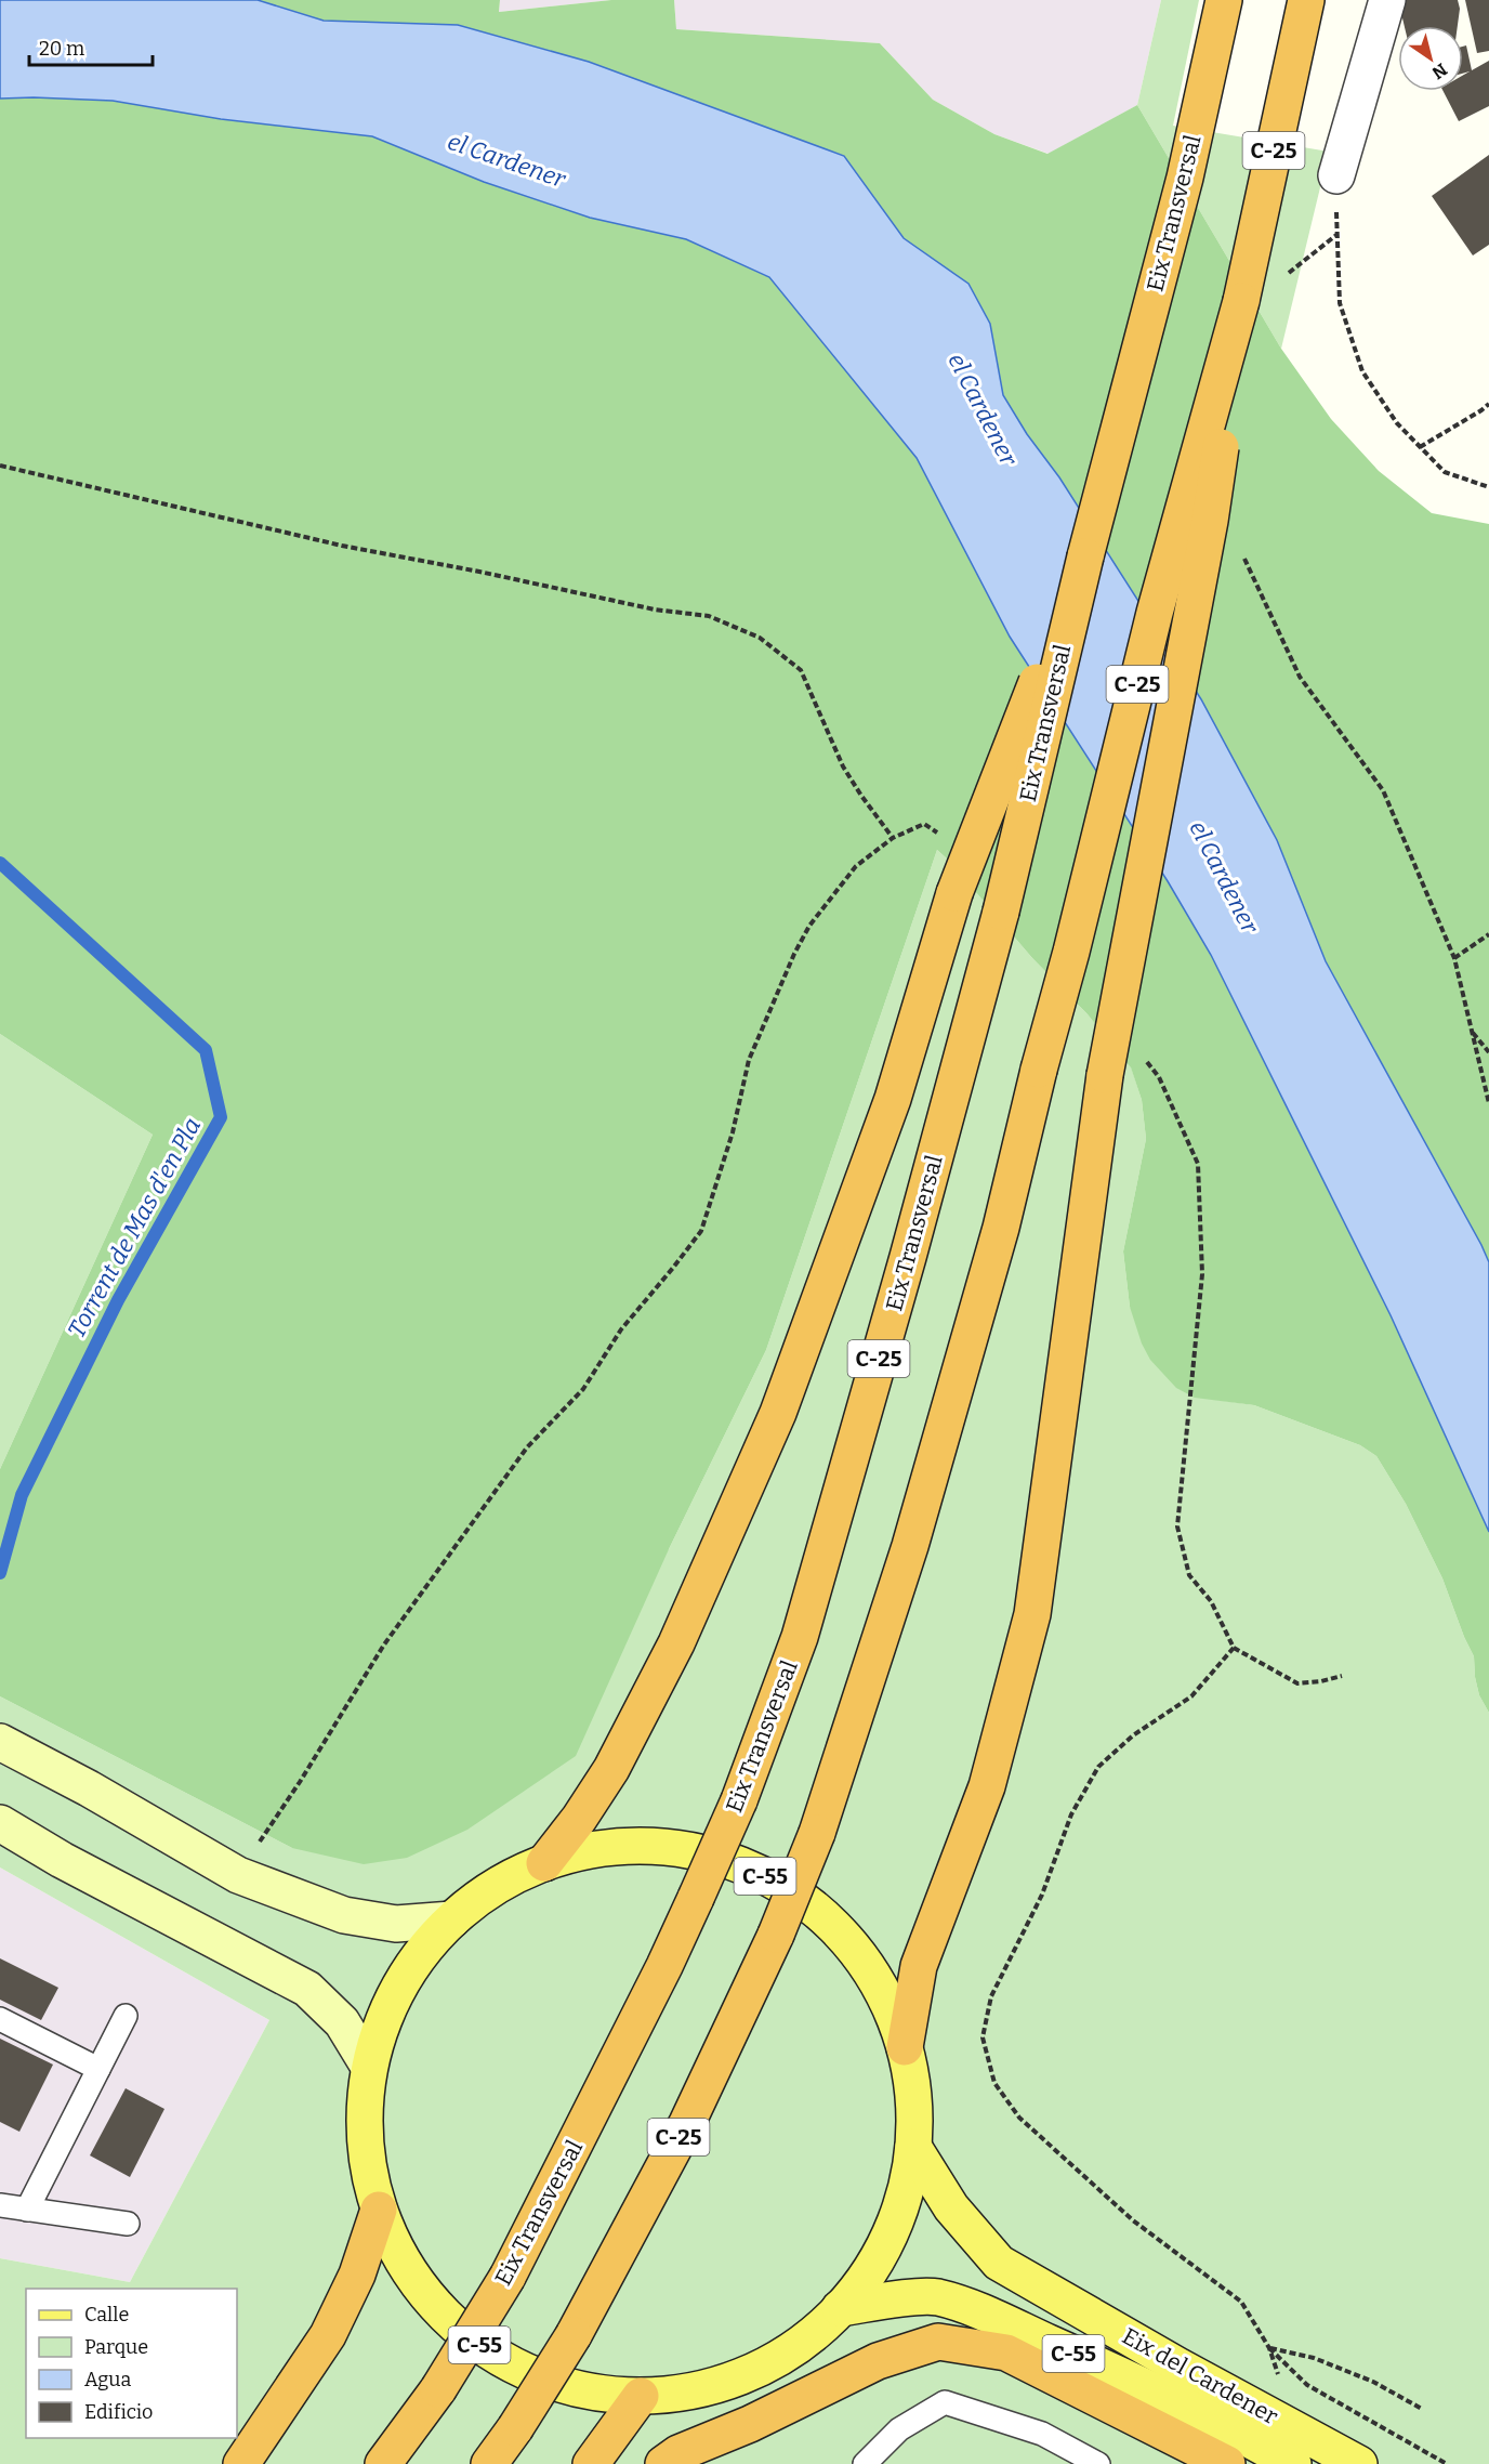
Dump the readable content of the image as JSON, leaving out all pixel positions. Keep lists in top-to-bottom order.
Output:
{
  "streets": {
    "highway": ["C-25", "Eix Transversal"],
    "main road": ["C-55", "Eix del Cardener"]
  },
  "crossings": [
    ["C-55", "Eix del Cardener"]
  ],
  "water": ["el Cardener", "Torrent de Mas d'en Pla"],
  "legend": [
    "Calle",
    "Parque",
    "Agua",
    "Edificio"
  ],
  "scale_bar": "20 m",
  "north": "bottom right"
}
